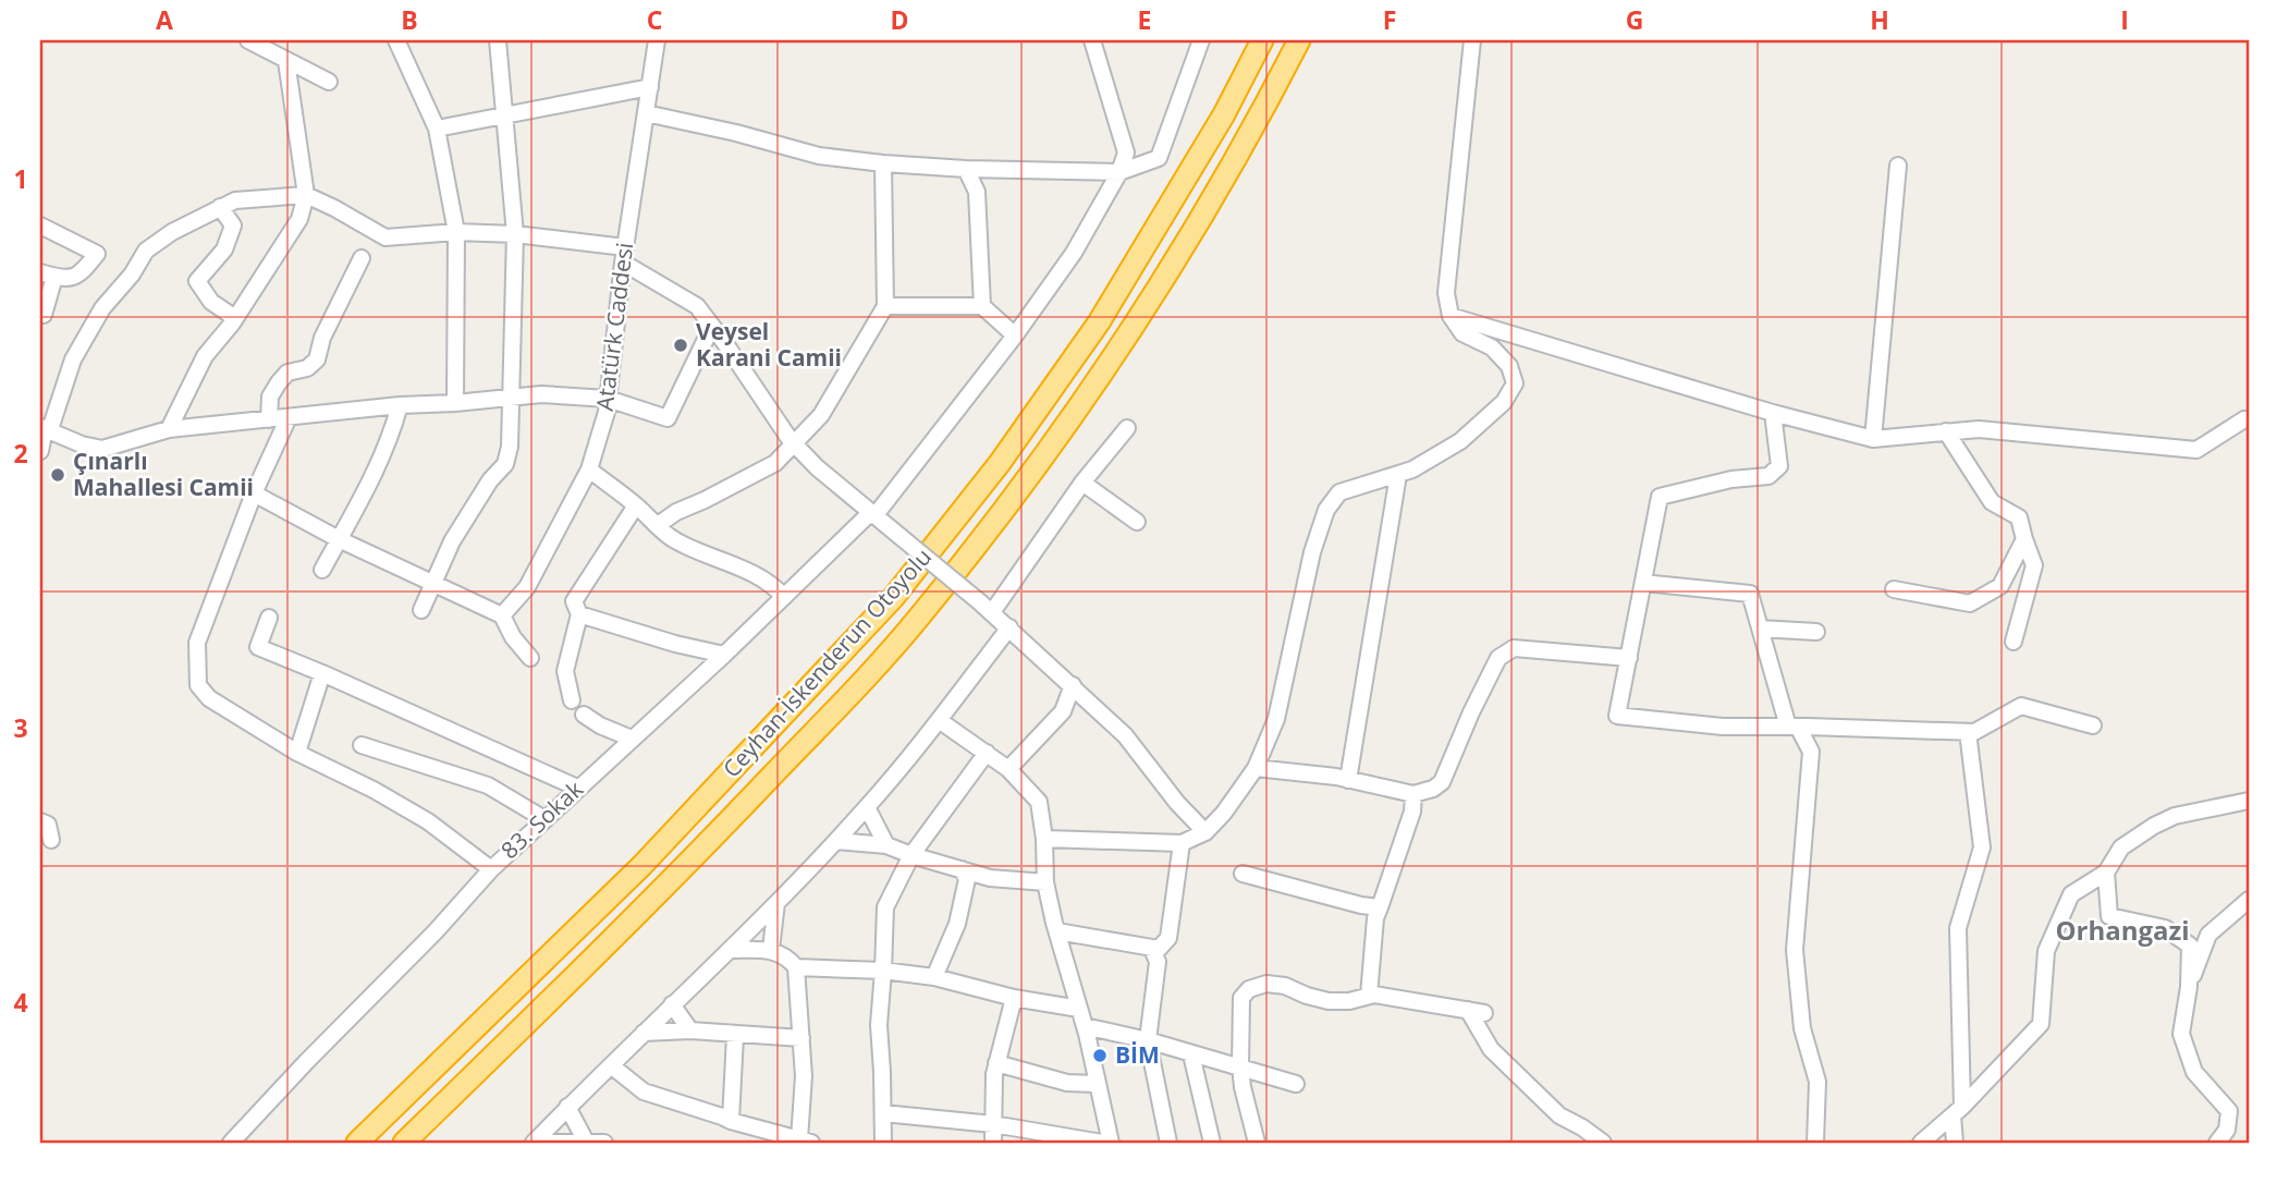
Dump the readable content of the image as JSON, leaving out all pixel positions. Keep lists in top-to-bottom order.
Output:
{
  "streets": {
    "highway": ["Ceyhan-İskenderun Otoyolu"],
    "street": ["Atatürk Caddesi", "83. Sokak"]
  },
  "districts": ["Orhangazi"],
  "places": ["Veysel Karani Camii", "Çınarlı Mahallesi Camii", "BİM"],
  "grid": {
    "columns": [
      "A",
      "B",
      "C",
      "D",
      "E",
      "F",
      "G",
      "H",
      "I"
    ],
    "rows": [
      "1",
      "2",
      "3",
      "4"
    ]
  }
}
